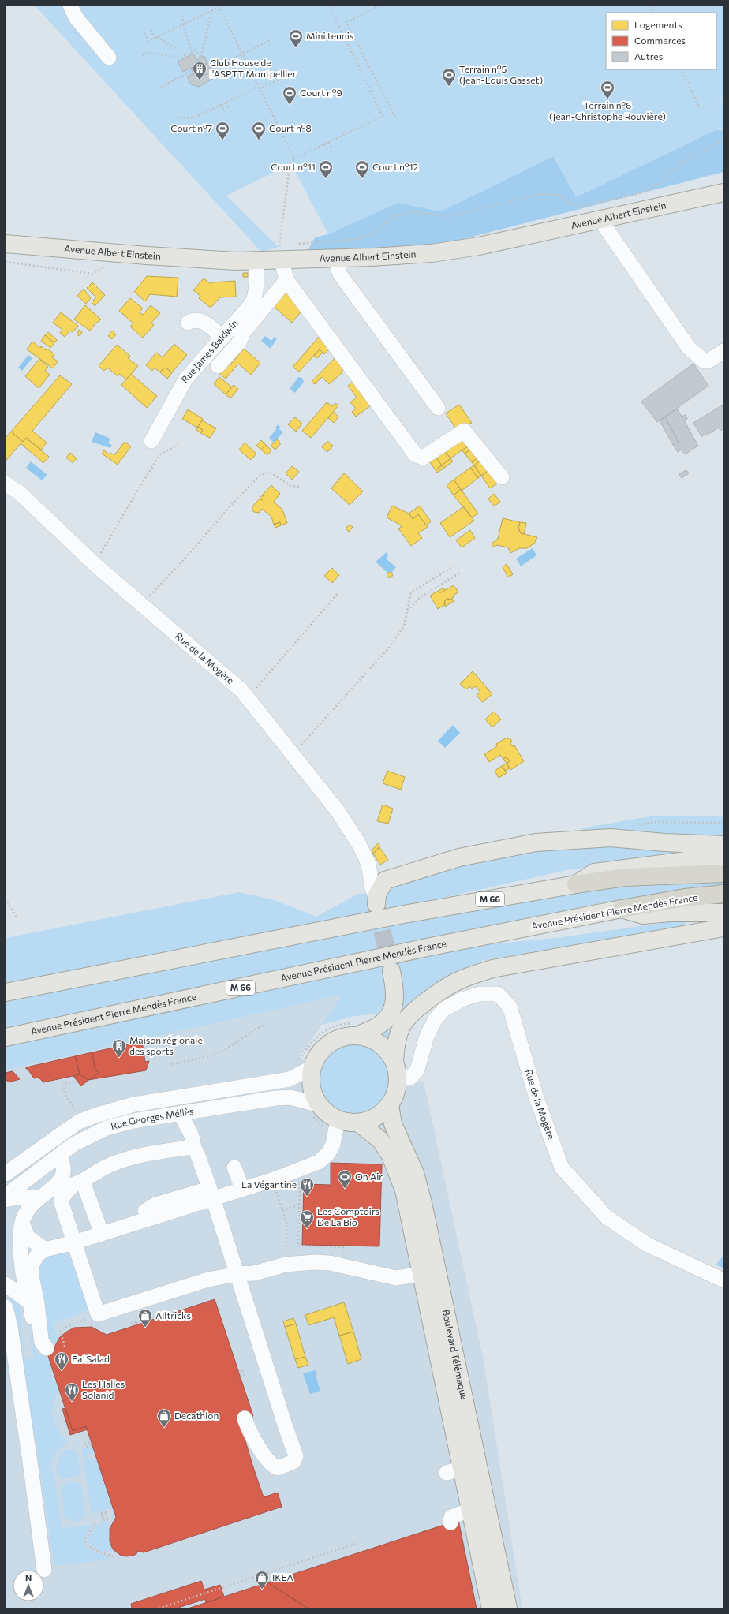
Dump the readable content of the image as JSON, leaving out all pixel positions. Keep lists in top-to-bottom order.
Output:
{
  "streets": {
    "highway": ["M 66", "Avenue Président Pierre Mendès France"],
    "main road": ["Avenue Albert Einstein", "Boulevard Télémaque"],
    "street": ["Rue James Baldwin", "Rue de la Mogère", "Rue Georges Méliès"]
  },
  "crossings": [
    ["Avenue Albert Einstein", "Rue James Baldwin"],
    ["Rue de la Mogère", "Rue Georges Méliès"],
    ["Rue de la Mogère", "Boulevard Télémaque"],
    ["M 66", "Avenue Président Pierre Mendès France"],
    ["Rue Georges Méliès", "Boulevard Télémaque"]
  ],
  "places": {
    "sports": [
      "Mini tennis",
      "Terrain n°5 (Jean-Louis Gasset)",
      "Terrain n°6 (Jean-Christophe Rouvière)",
      "Court n°9",
      "Court n°7",
      "Court n°8",
      "Court n°11",
      "Court n°12",
      "On Air"
    ],
    "building": ["Club House de l'ASPTT Montpellier", "Maison régionale des sports"],
    "restaurant": ["La Végantine", "EatSalad", "Les Halles Solanid"],
    "supermarket": ["Les Comptoirs De La Bio"],
    "shop": ["Alltricks", "Decathlon", "IKEA"]
  },
  "legend": ["Logements", "Commerces", "Autres"],
  "north": "top"
}
